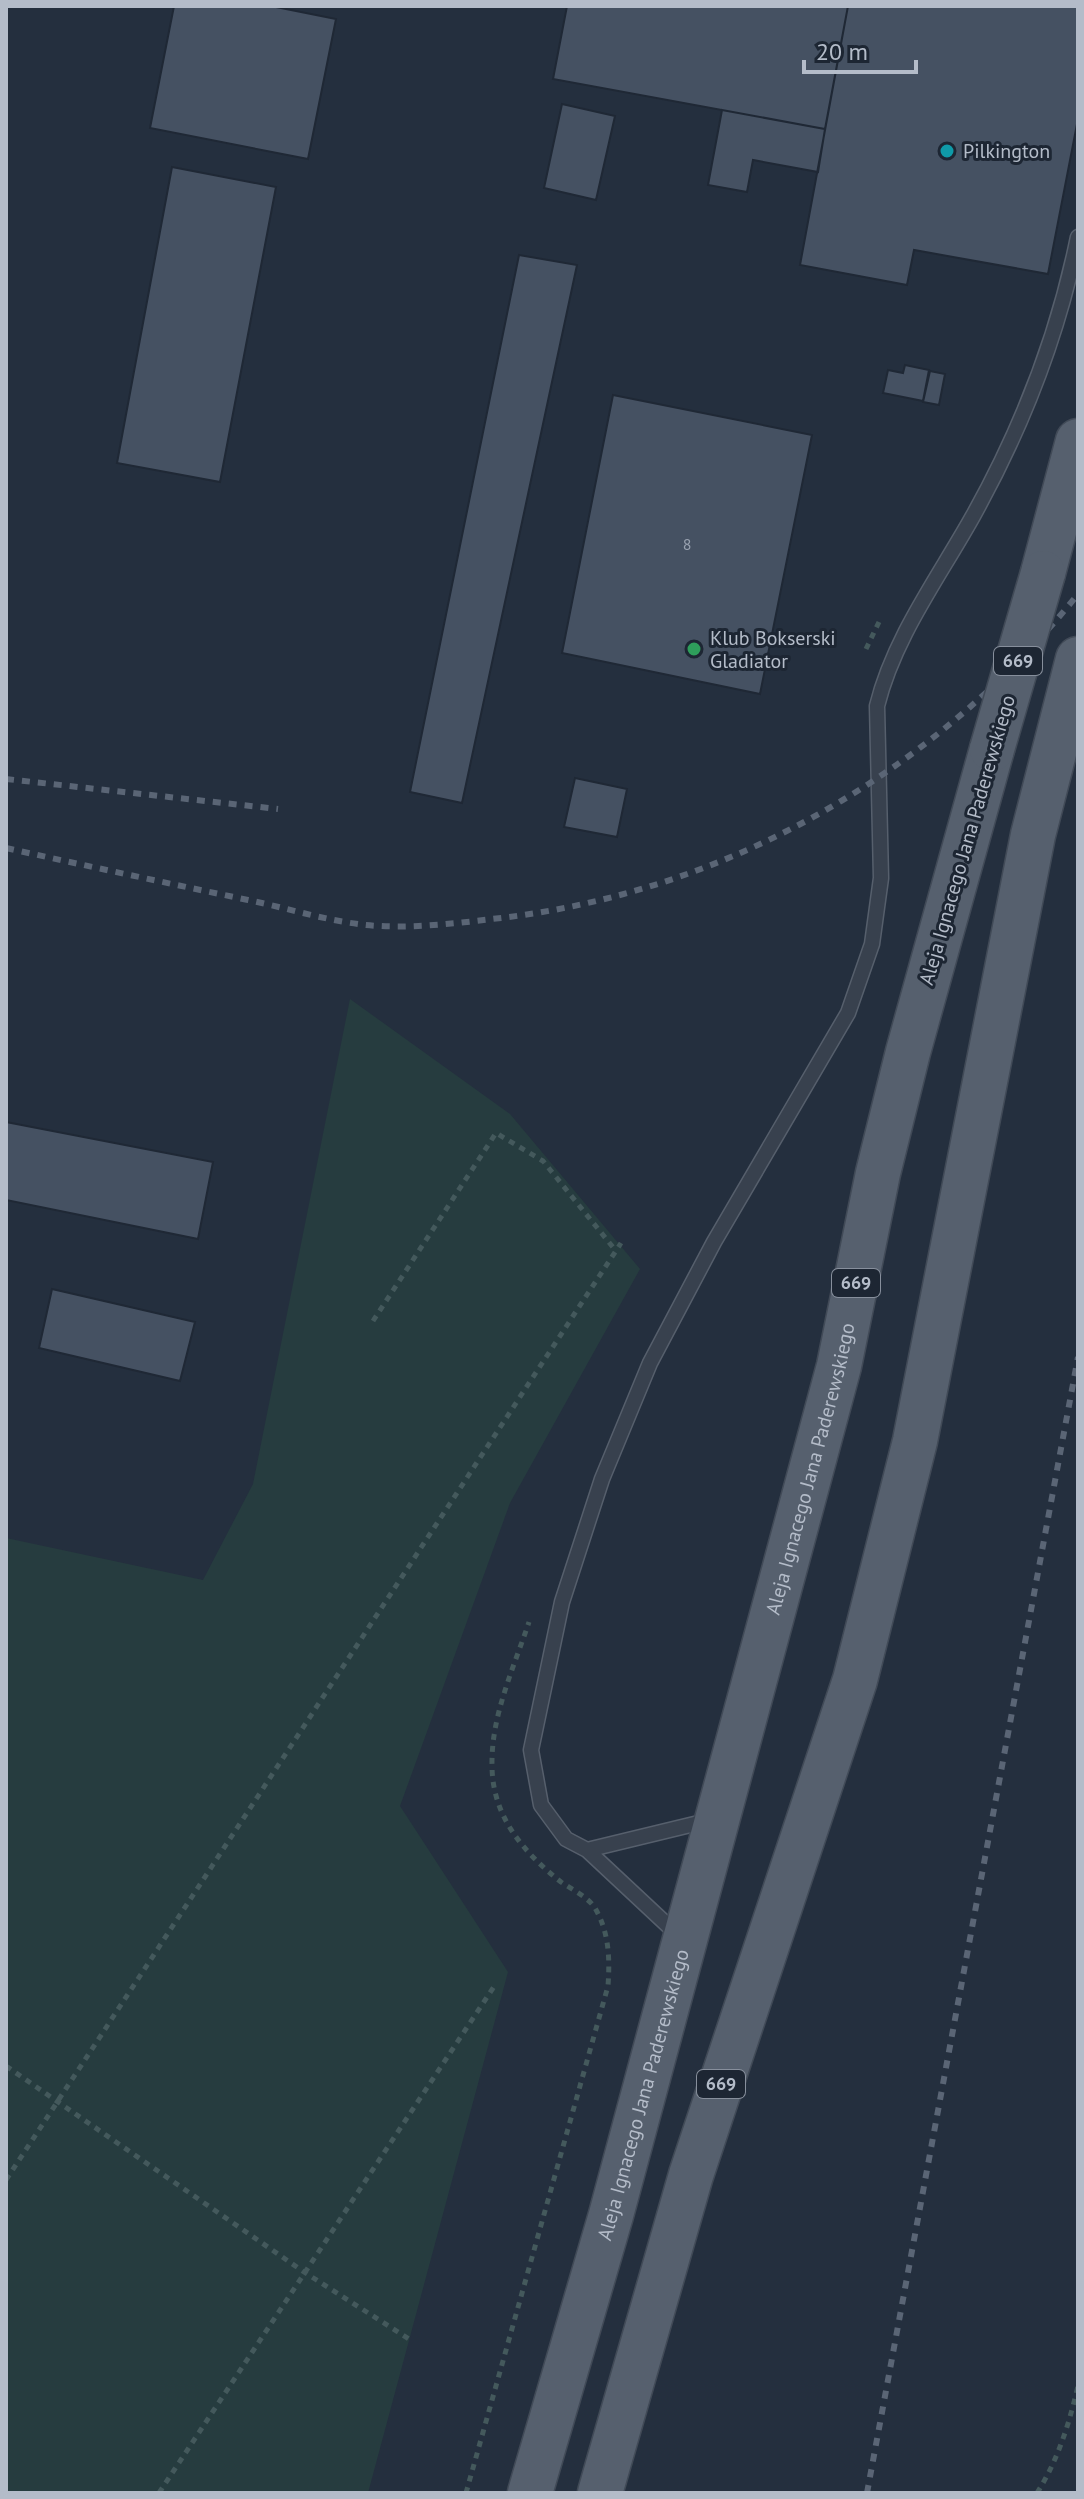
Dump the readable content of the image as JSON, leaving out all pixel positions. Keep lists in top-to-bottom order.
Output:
{
  "streets": {
    "main road": ["669", "Aleja Ignacego Jana Paderewskiego"]
  },
  "places": ["Pilkington", "Klub Bokserski Gladiator"],
  "house_numbers": ["8"],
  "scale_bar": "20 m"
}
